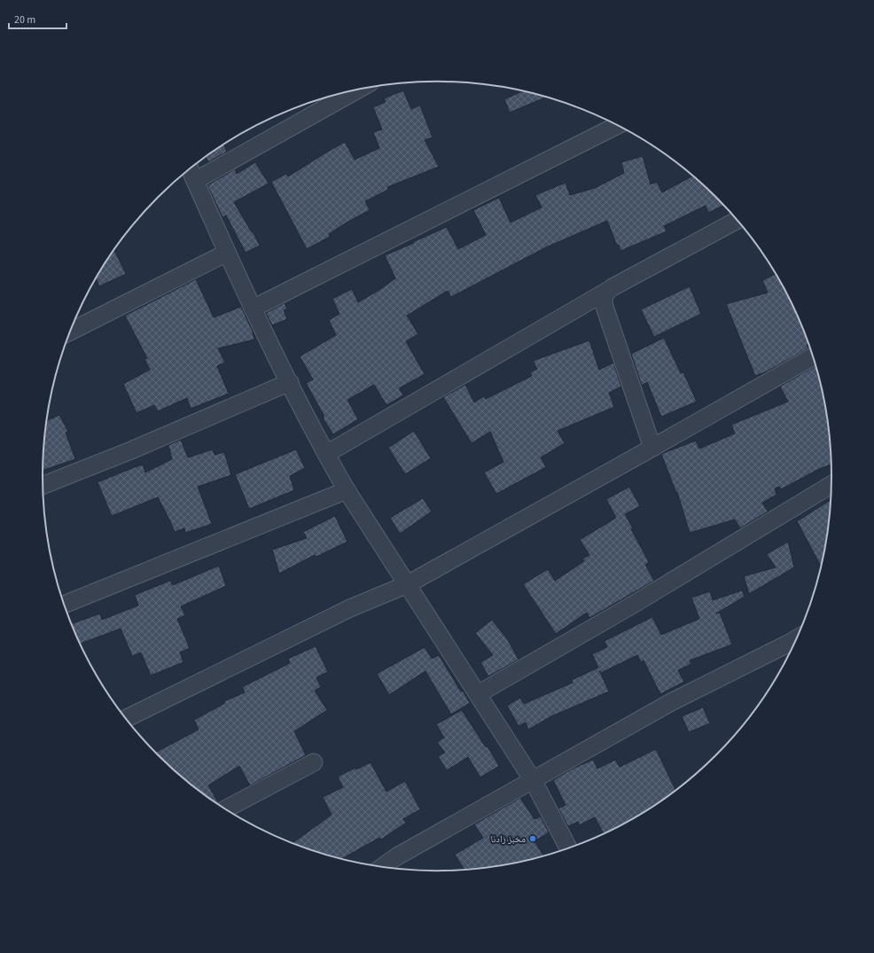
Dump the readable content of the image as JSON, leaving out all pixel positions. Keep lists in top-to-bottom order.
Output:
{
  "places": ["مخبز زادنا"],
  "scale_bar": "20 m"
}
